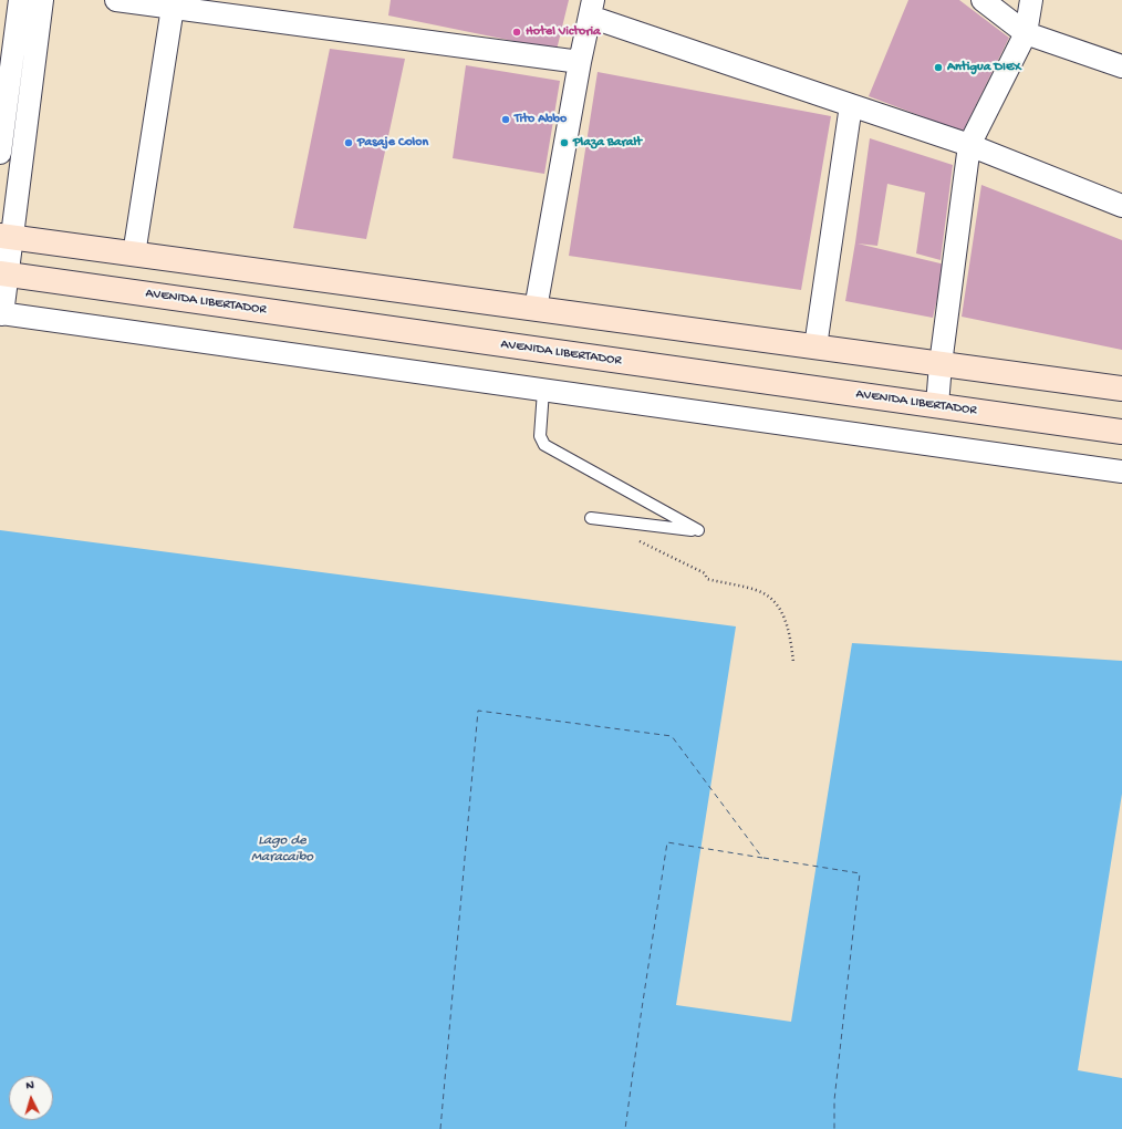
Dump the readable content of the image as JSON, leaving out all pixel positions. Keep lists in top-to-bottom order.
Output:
{
  "streets": {
    "main road": ["AVENIDA LIBERTADOR"]
  },
  "water": ["Lago de Maracaibo"],
  "places": [
    "Hotel Victoria",
    "Antigua DIEX",
    "Tito Abbo",
    "Pasaje Colon",
    "Plaza Baralt"
  ],
  "north": "top"
}
